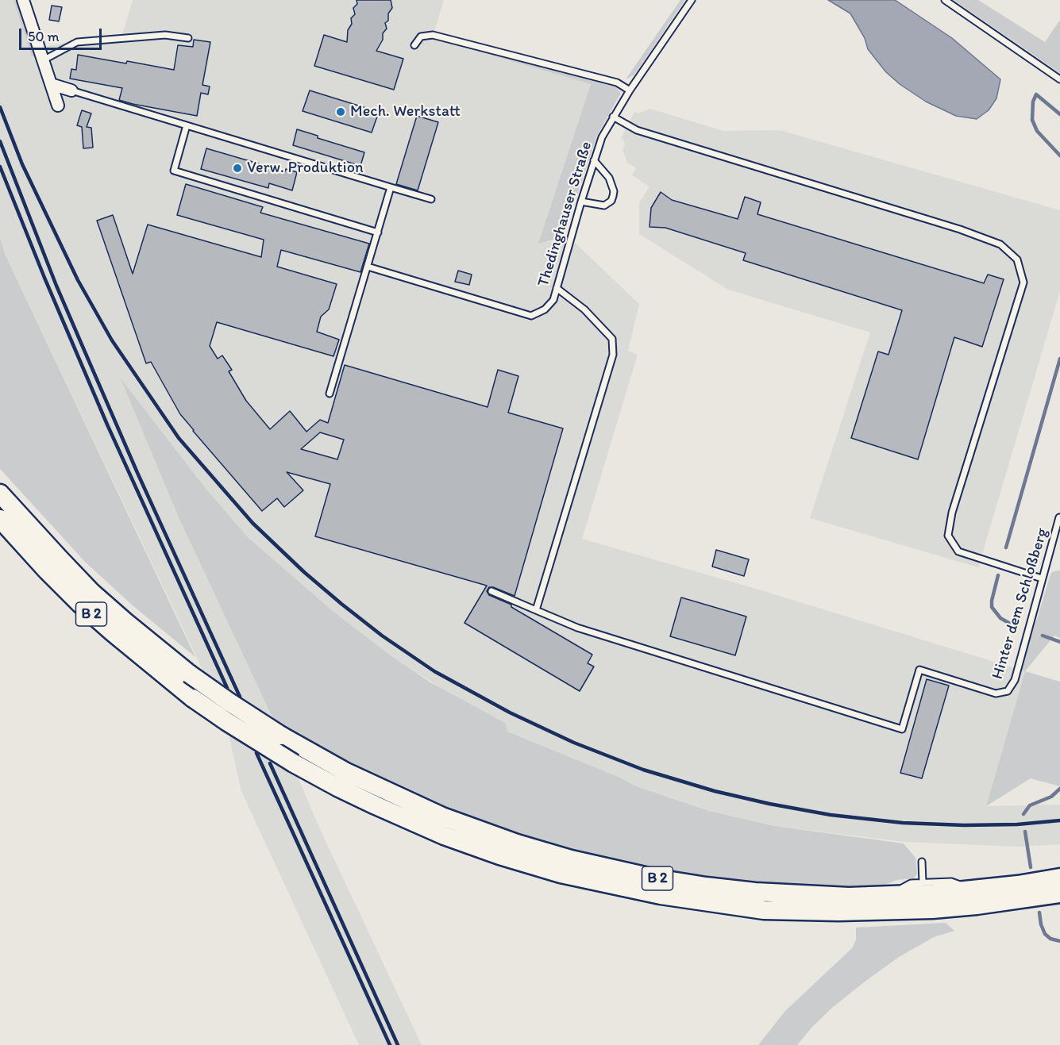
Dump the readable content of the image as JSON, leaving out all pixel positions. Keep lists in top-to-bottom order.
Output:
{
  "streets": {
    "main road": ["B 2"],
    "lane": ["Thedinghauser Straße", "Hinter dem Schloßberg"]
  },
  "places": ["Mech. Werkstatt", "Verw. Produktion"],
  "scale_bar": "50 m"
}
